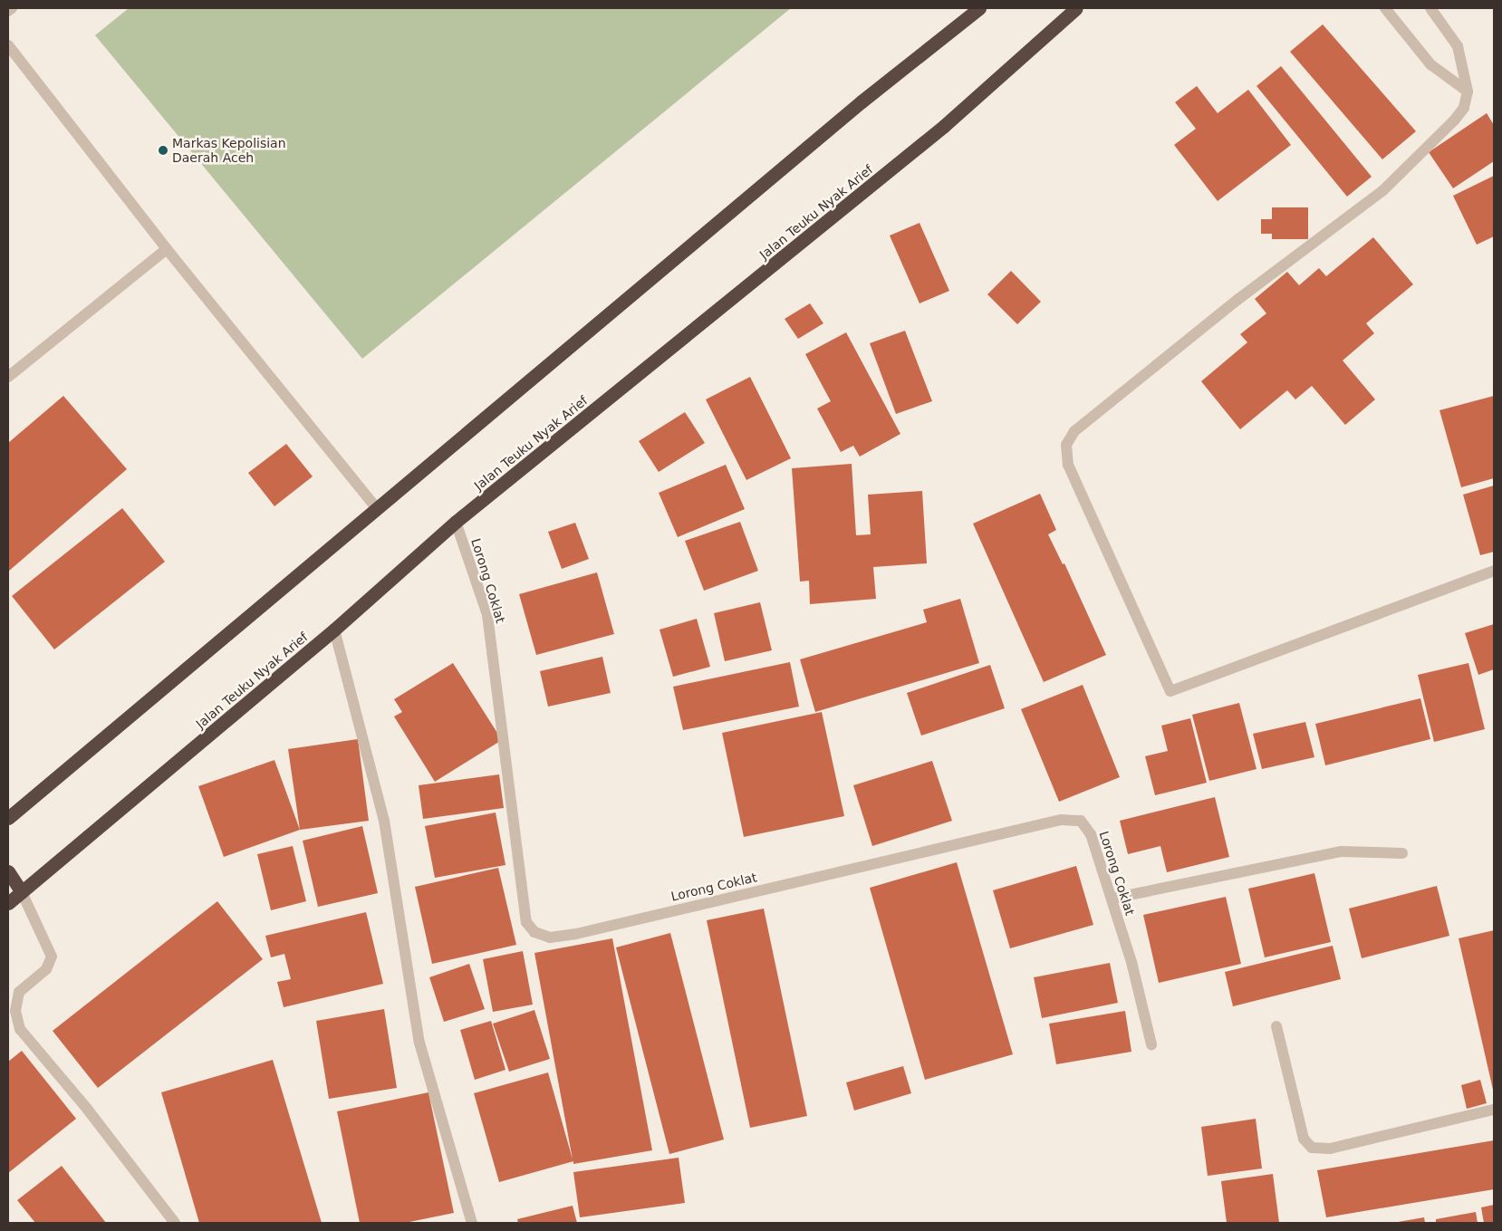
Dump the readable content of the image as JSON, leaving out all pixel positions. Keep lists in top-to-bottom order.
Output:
{
  "streets": {
    "highway": ["Jalan Teuku Nyak Arief"],
    "street": ["Lorong Coklat"]
  },
  "crossings": [
    ["Jalan Teuku Nyak Arief", "Lorong Coklat"]
  ],
  "places": ["Markas Kepolisian Daerah Aceh"]
}
